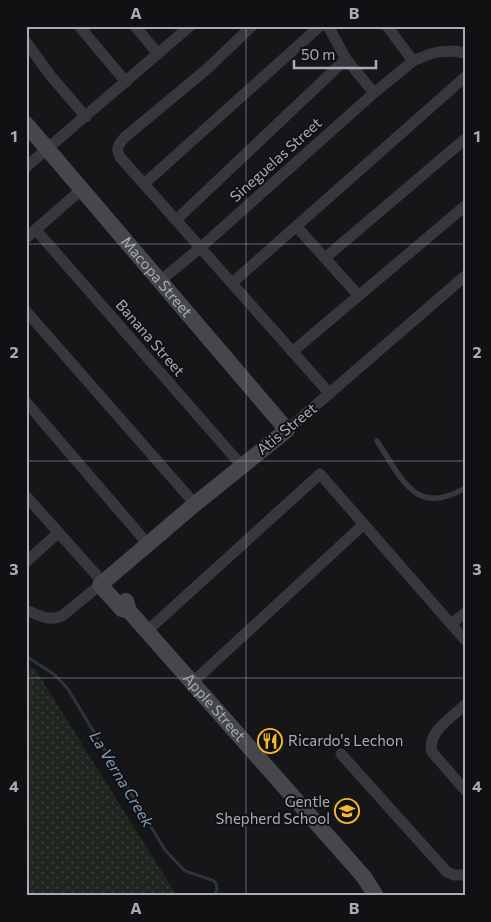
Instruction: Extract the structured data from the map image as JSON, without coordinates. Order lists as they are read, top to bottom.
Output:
{
  "streets": {
    "street": [
      "Sineguelas Street",
      "Macopa Street",
      "Banana Street",
      "Atis Street",
      "Apple Street"
    ]
  },
  "crossings": [
    ["Sineguelas Street", "Macopa Street"],
    ["Macopa Street", "Atis Street"],
    ["Banana Street", "Atis Street"],
    ["Atis Street", "Apple Street"]
  ],
  "water": ["La Verna Creek"],
  "places": {
    "restaurant": ["Ricardo's Lechon"],
    "school or university": ["Gentle Shepherd School"]
  },
  "scale_bar": "50 m",
  "grid": {
    "columns": ["A", "B"],
    "rows": [
      "1",
      "2",
      "3",
      "4"
    ]
  }
}
